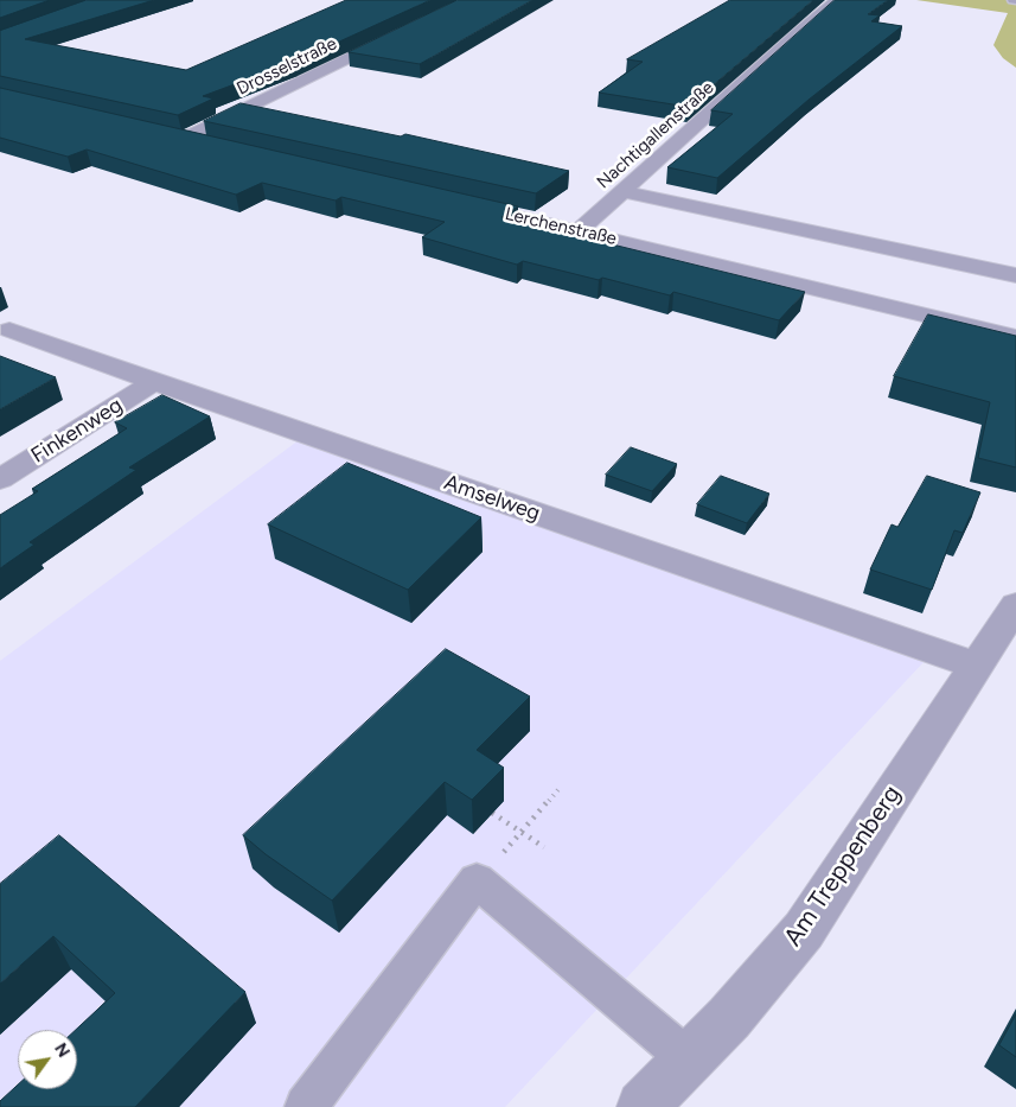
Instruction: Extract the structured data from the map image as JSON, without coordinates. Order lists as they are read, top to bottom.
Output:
{
  "streets": {
    "street": [
      "Drosselstraße",
      "Nachtigallenstraße",
      "Lerchenstraße",
      "Finkenweg",
      "Amselweg",
      "Am Treppenberg"
    ]
  },
  "crossings": [
    ["Nachtigallenstraße", "Lerchenstraße"],
    ["Finkenweg", "Amselweg"],
    ["Amselweg", "Am Treppenberg"]
  ],
  "north": "top right"
}
